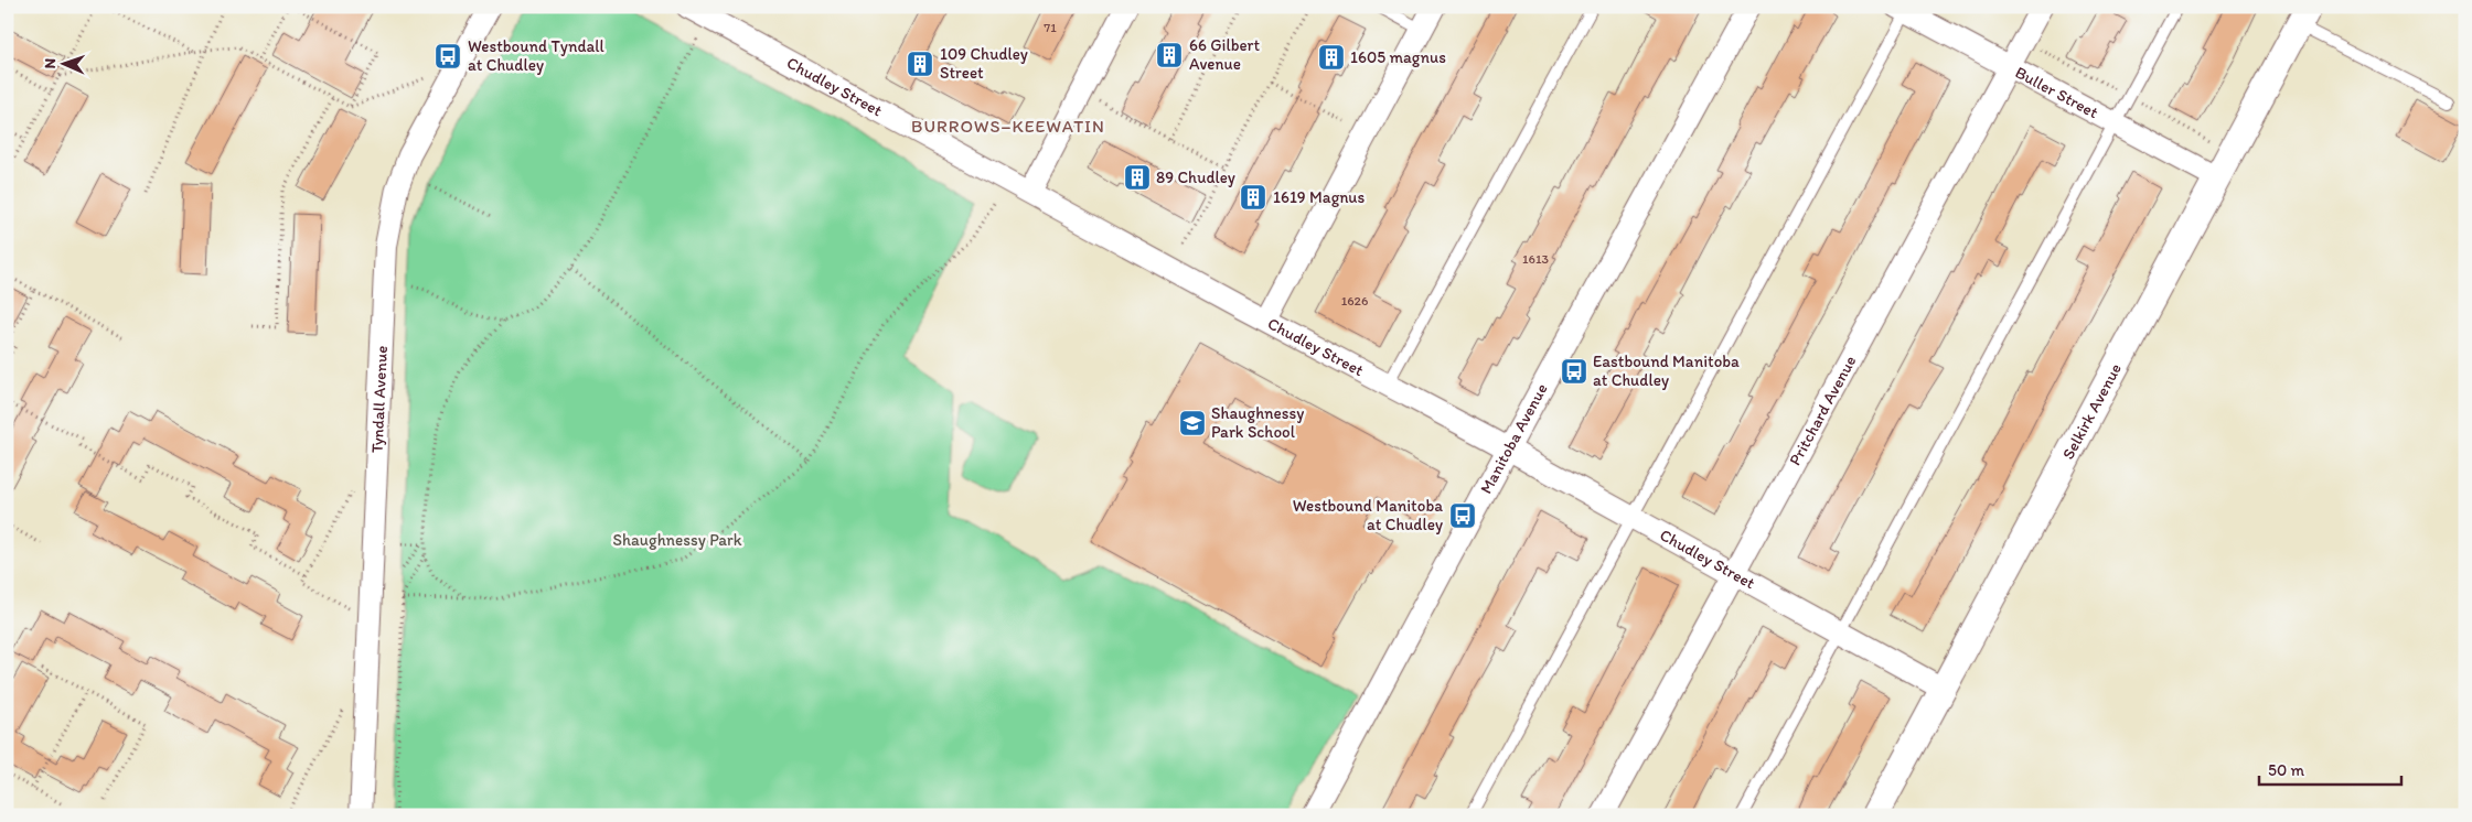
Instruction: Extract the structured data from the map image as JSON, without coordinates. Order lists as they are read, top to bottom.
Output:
{
  "streets": {
    "street": [
      "Chudley Street",
      "Buller Street",
      "Tyndall Avenue",
      "Pritchard Avenue",
      "Selkirk Avenue",
      "Manitoba Avenue"
    ]
  },
  "crossings": [
    ["Chudley Street", "Pritchard Avenue"],
    ["Chudley Street", "Selkirk Avenue"],
    ["Chudley Street", "Manitoba Avenue"],
    ["Buller Street", "Pritchard Avenue"],
    ["Buller Street", "Selkirk Avenue"]
  ],
  "districts": ["BURROWS–KEEWATIN"],
  "parks": ["Shaughnessy Park"],
  "places": {
    "building": [
      "66 Gilbert Avenue",
      "1605 magnus",
      "109 Chudley Street",
      "89 Chudley",
      "1619 Magnus"
    ],
    "bus stop": ["Westbound Tyndall at Chudley", "Eastbound Manitoba at Chudley", "Westbound Manitoba at Chudley"],
    "school or university": ["Shaughnessy Park School"]
  },
  "house_numbers": ["71", "1613", "1626"],
  "scale_bar": "50 m",
  "north": "left"
}
